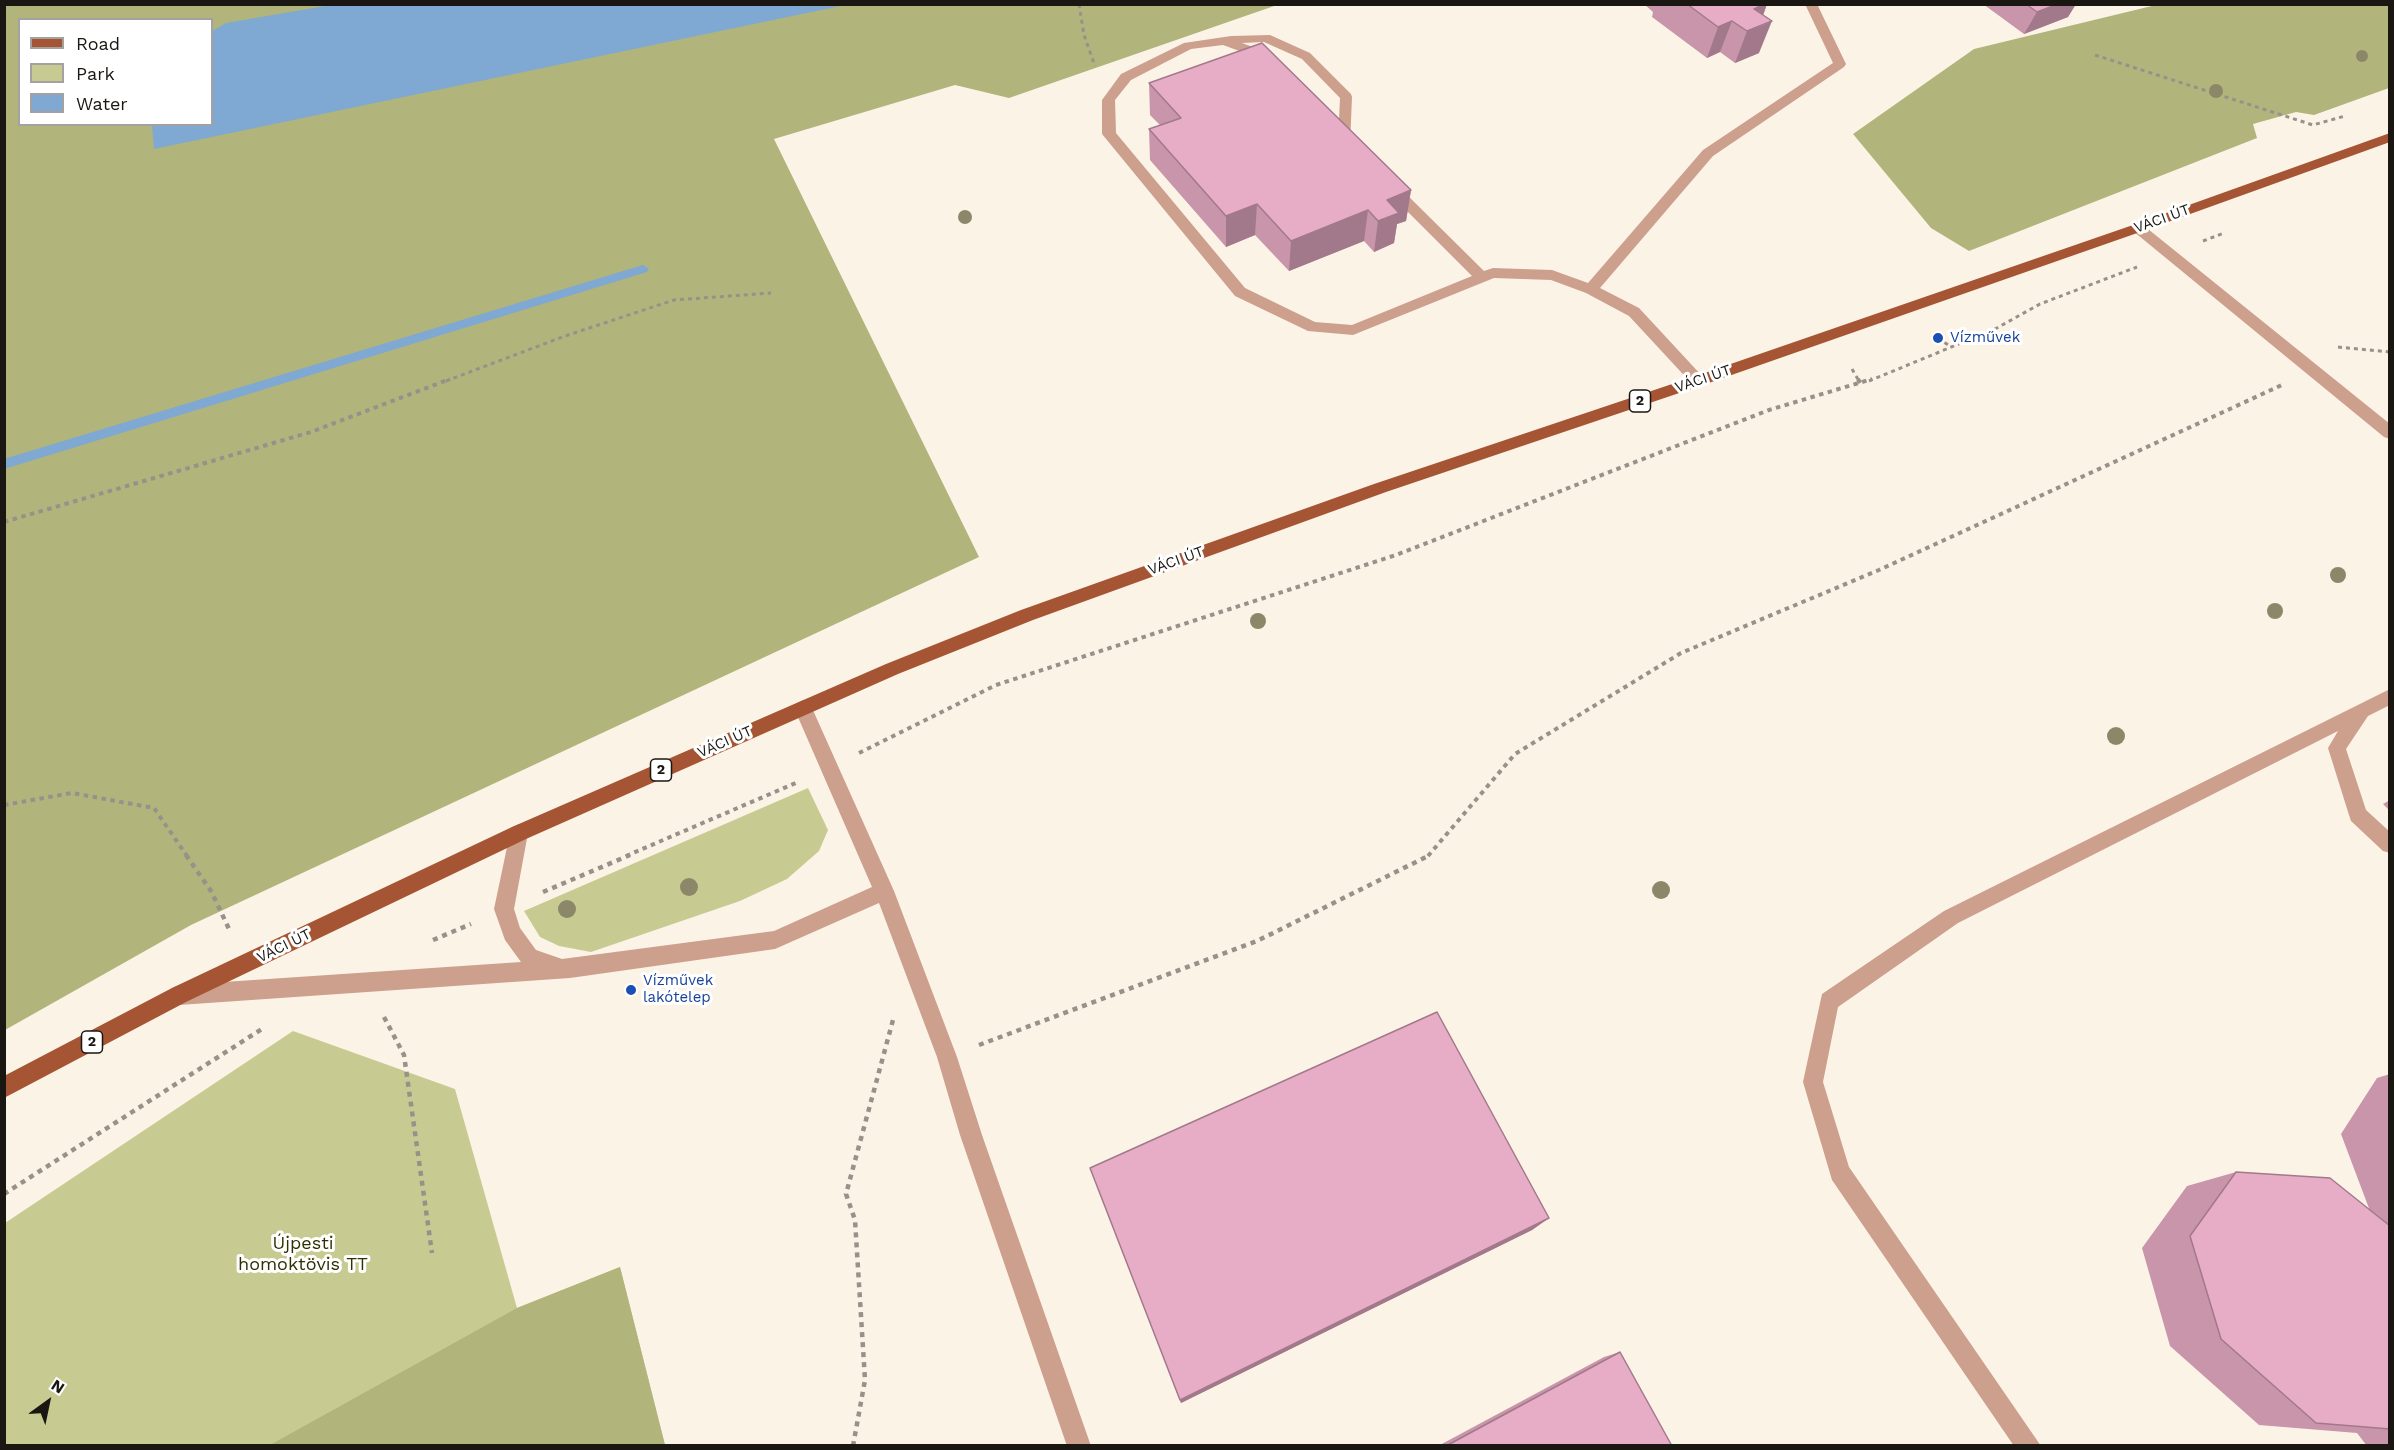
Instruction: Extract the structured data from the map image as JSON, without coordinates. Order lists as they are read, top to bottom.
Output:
{
  "streets": {
    "main road": ["VÁCI ÚT", "2"]
  },
  "parks": ["Újpesti homoktövis TT"],
  "places": ["Vízművek", "Vízművek lakótelep"],
  "legend": ["Road", "Park", "Water"],
  "north": "top right"
}
